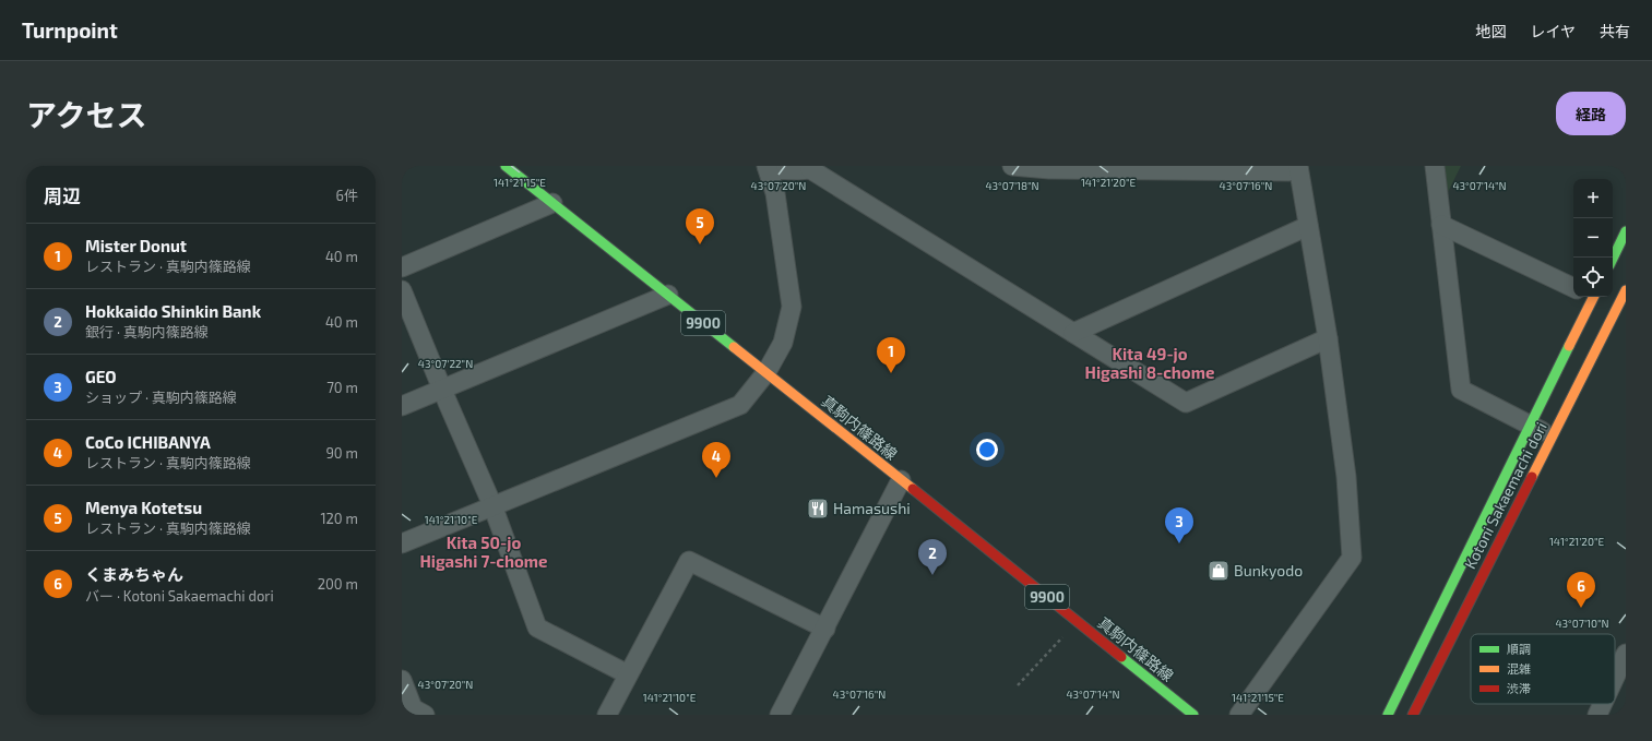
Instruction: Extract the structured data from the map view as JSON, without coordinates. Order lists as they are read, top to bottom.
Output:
{
  "streets": {
    "street": ["9900", "真駒内篠路線", "Kotoni Sakaemachi dori"]
  },
  "districts": ["Kita 49-jo Higashi 8-chome", "Kita 50-jo Higashi 7-chome"],
  "places": {
    "restaurant": ["Hamasushi"],
    "shop": ["Bunkyodo"]
  },
  "legend": ["順調", "混雑", "渋滞"],
  "page": {
    "header": "Turnpoint",
    "nav": ["地図", "レイヤ", "共有"],
    "title": "アクセス",
    "buttons": "経路",
    "heading": ["周辺", "6件"],
    "map_buttons": ["+", "−"],
    "pins": [
      "5",
      "1",
      "4",
      "3",
      "2",
      "6"
    ],
    "list": [
      {
        "mark": "1",
        "name": "Mister Donut",
        "note": "レストラン · 真駒内篠路線",
        "value": "40 m"
      },
      {
        "mark": "2",
        "name": "Hokkaido Shinkin Bank",
        "note": "銀行 · 真駒内篠路線",
        "value": "40 m"
      },
      {
        "mark": "3",
        "name": "GEO",
        "note": "ショップ · 真駒内篠路線",
        "value": "70 m"
      },
      {
        "mark": "4",
        "name": "CoCo ICHIBANYA",
        "note": "レストラン · 真駒内篠路線",
        "value": "90 m"
      },
      {
        "mark": "5",
        "name": "Menya Kotetsu",
        "note": "レストラン · 真駒内篠路線",
        "value": "120 m"
      },
      {
        "mark": "6",
        "name": "くまみちゃん",
        "note": "バー · Kotoni Sakaemachi dori",
        "value": "200 m"
      }
    ]
  },
  "coordinates": [
    "141°21'15\"E",
    "141°21'20\"E",
    "43°07'20\"N",
    "43°07'18\"N",
    "43°07'16\"N",
    "43°07'14\"N",
    "43°07'22\"N",
    "141°21'10\"E",
    "43°07'10\"N"
  ]
}
